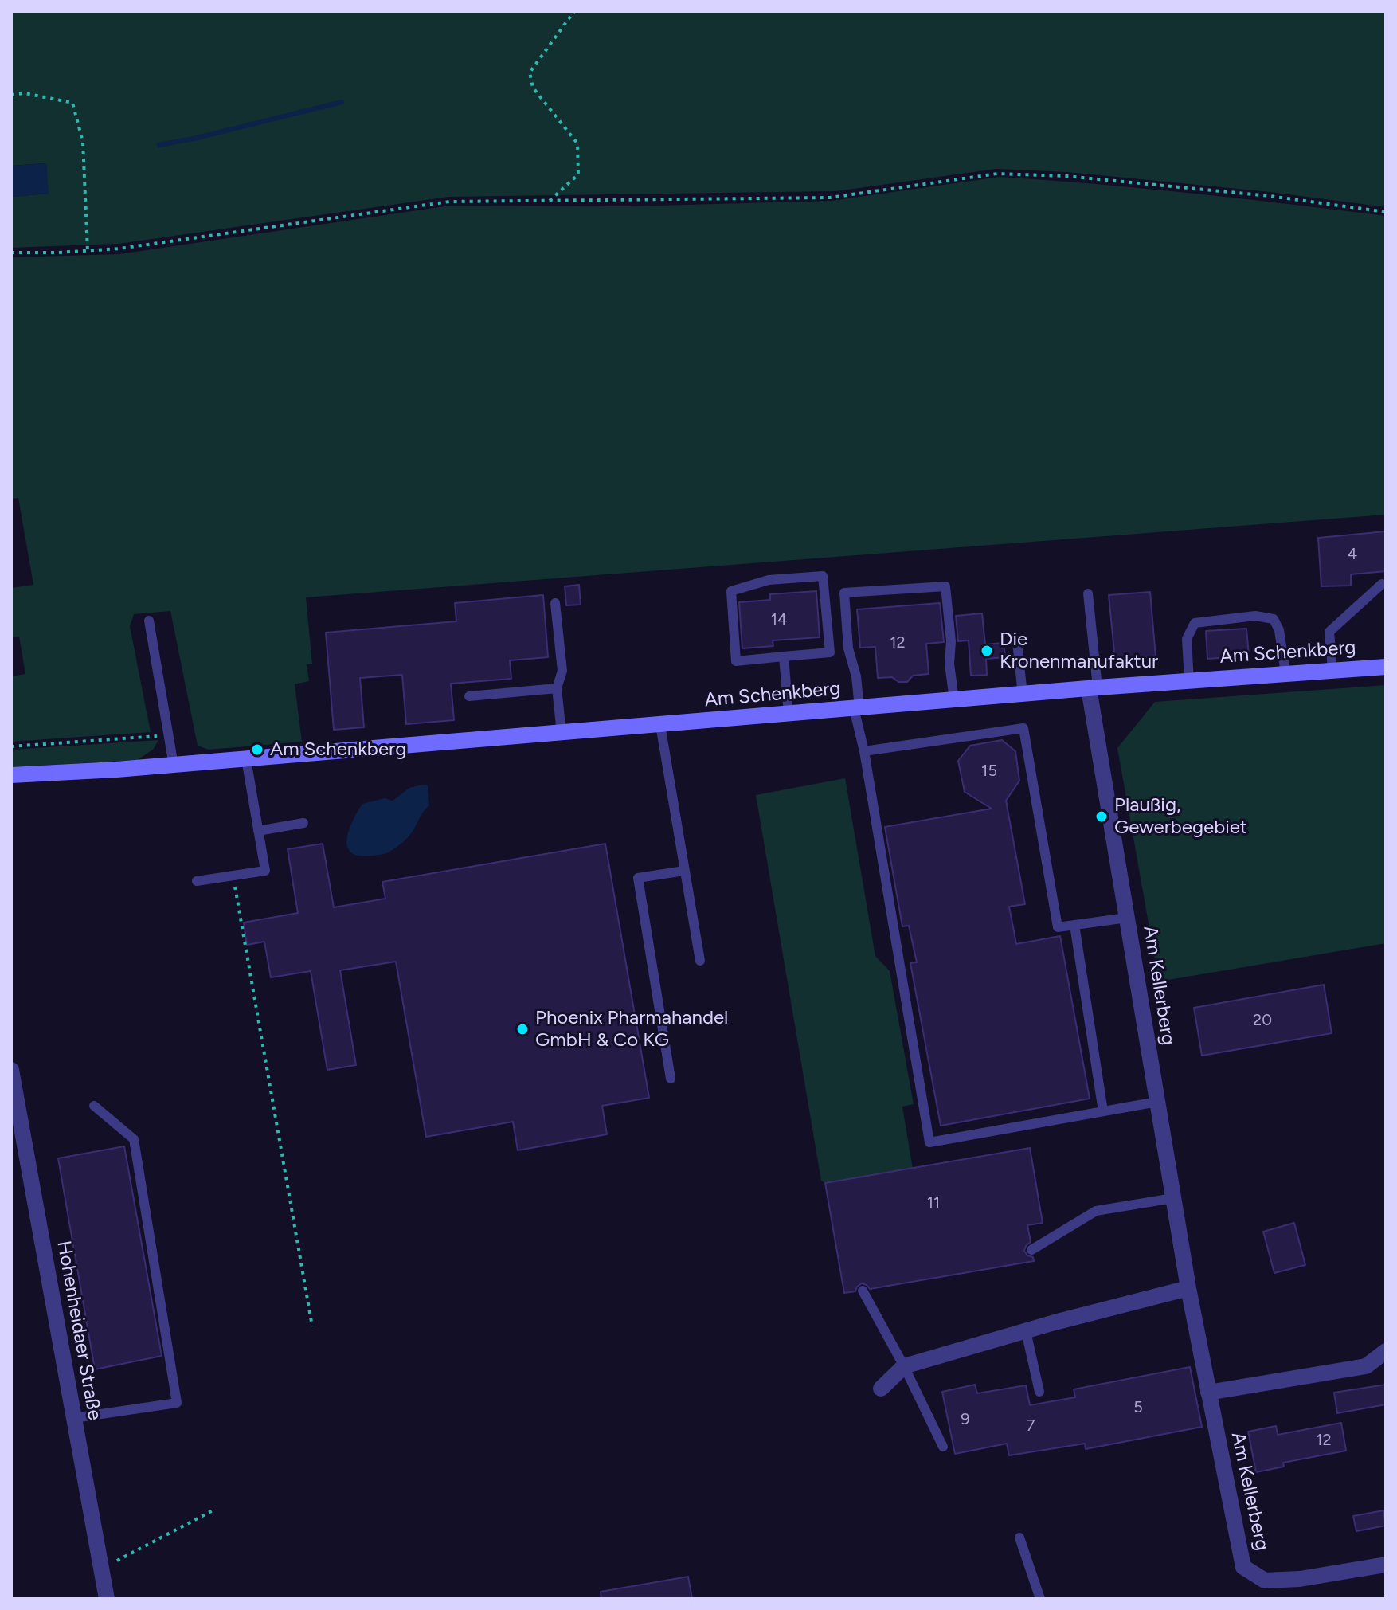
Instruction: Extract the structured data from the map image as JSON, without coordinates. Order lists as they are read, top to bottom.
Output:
{
  "streets": {
    "main road": ["Am Schenkberg"],
    "street": ["Am Kellerberg", "Hohenheidaer Straße"]
  },
  "crossings": [
    ["Am Schenkberg", "Am Kellerberg"]
  ],
  "places": [
    "Die Kronenmanufaktur",
    "Am Schenkberg",
    "Plaußig, Gewerbegebiet",
    "Phoenix Pharmahandel GmbH & Co KG"
  ],
  "house_numbers": [
    "4",
    "14",
    "12",
    "15",
    "20",
    "11",
    "5",
    "9",
    "7",
    "12"
  ]
}
